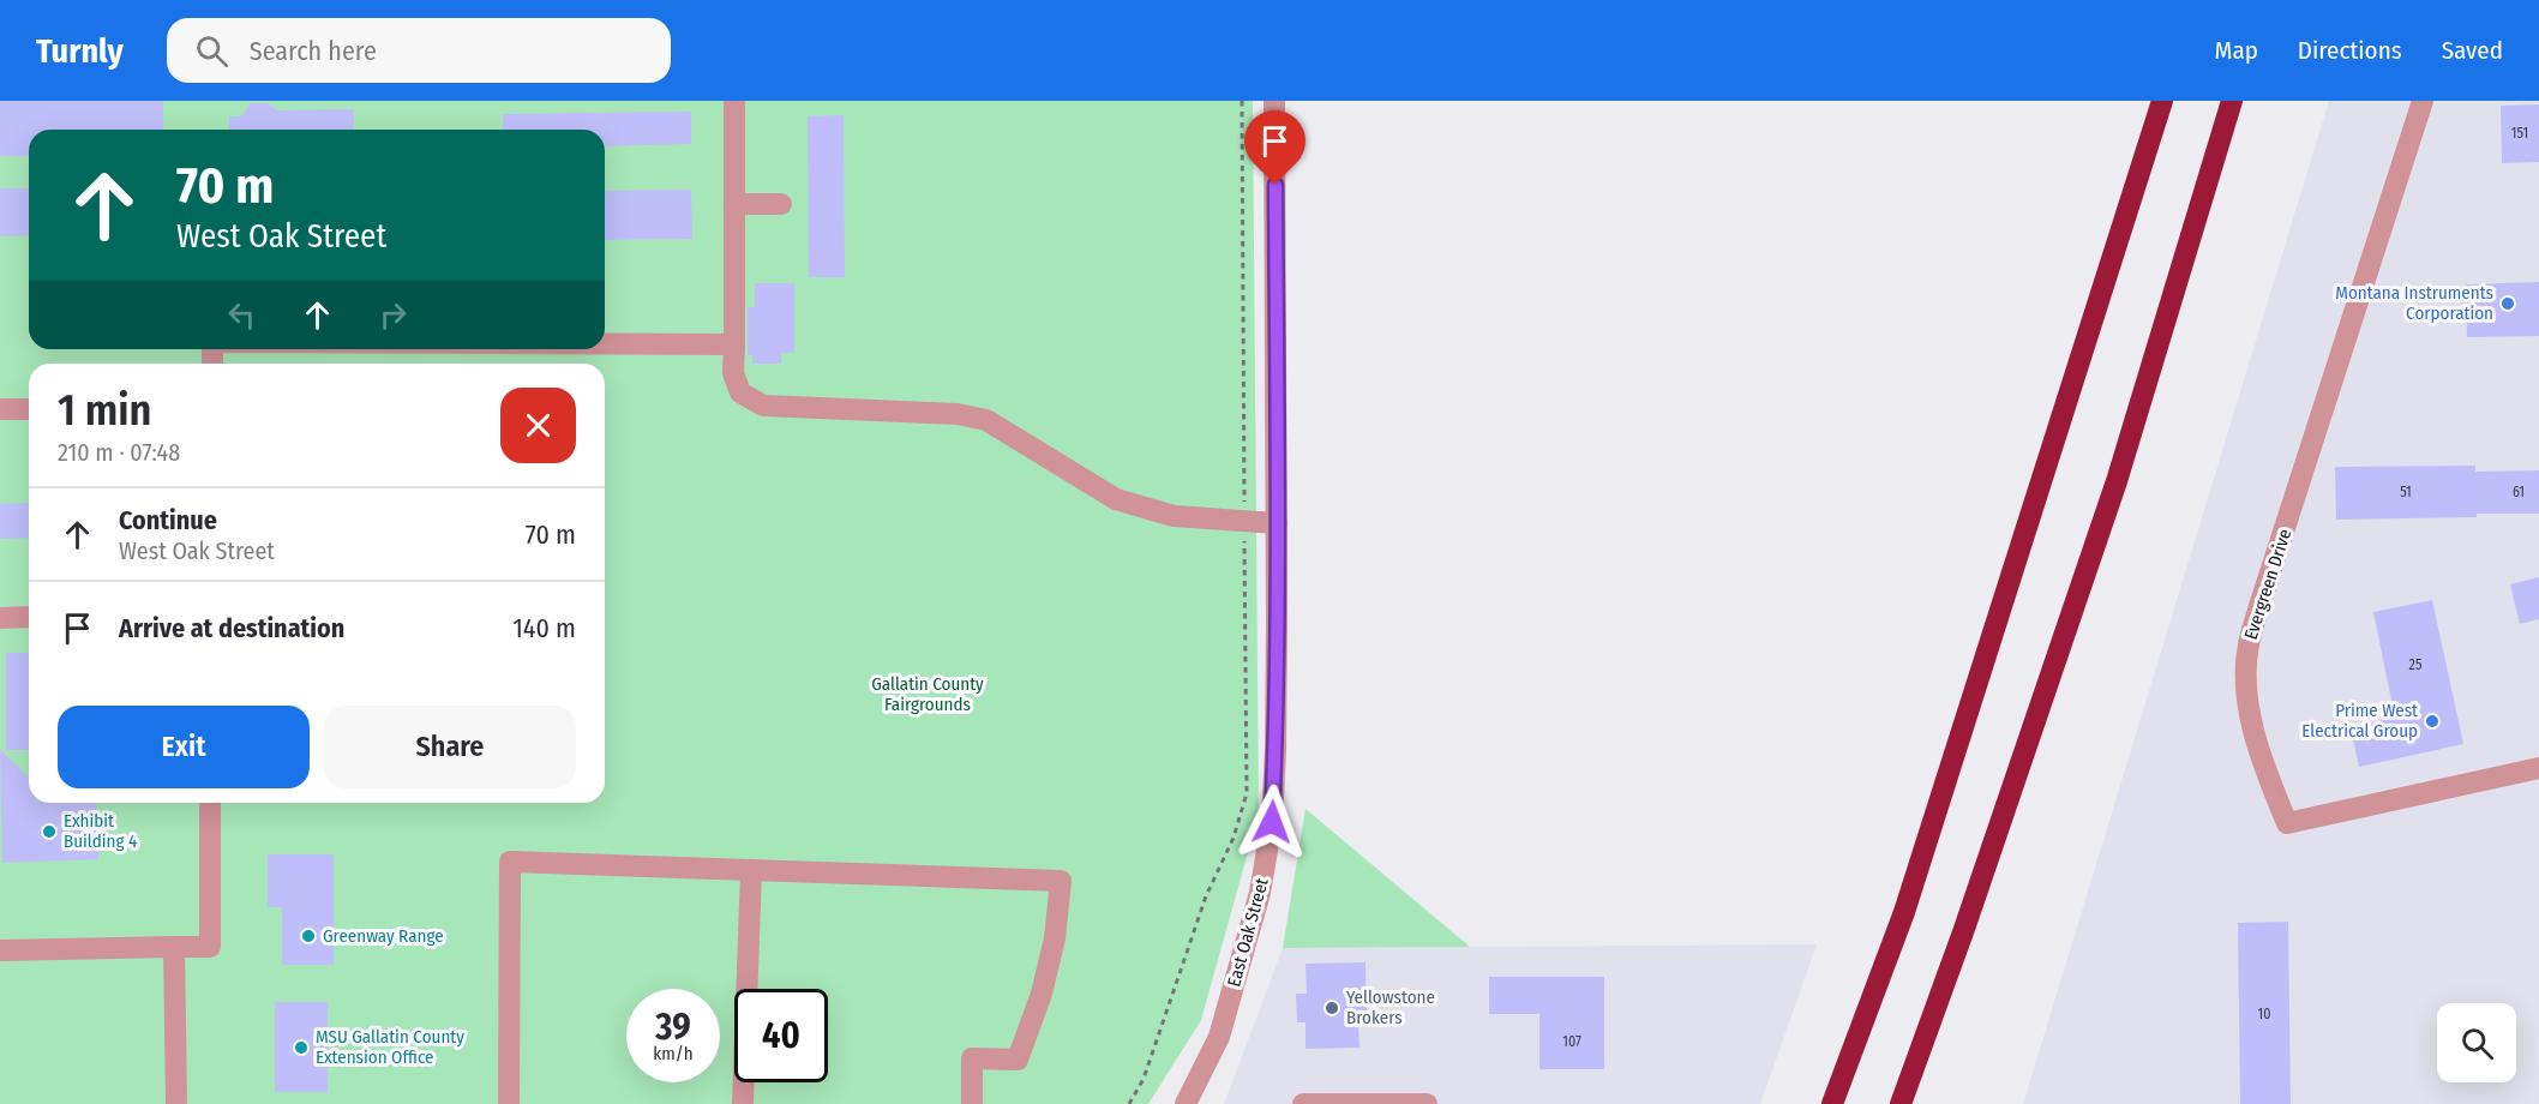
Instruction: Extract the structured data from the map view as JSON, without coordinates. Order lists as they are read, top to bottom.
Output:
{
  "streets": {
    "street": ["Evergreen Drive", "East Oak Street"]
  },
  "parks": ["Gallatin County Fairgrounds"],
  "places": [
    "Montana Instruments Corporation",
    "Prime West Electrical Group",
    "Exhibit Building 4",
    "Greenway Range",
    "Yellowstone Brokers",
    "MSU Gallatin County Extension Office"
  ],
  "house_numbers": [
    "151",
    "51",
    "61",
    "25",
    "10",
    "107"
  ],
  "page": {
    "header": "Turnly",
    "search": "Search here",
    "nav": ["Map", "Directions", "Saved"],
    "turn": ["70 m", "West Oak Street"],
    "heading": ["1 min", "210 m · 07:48"],
    "list": [
      {
        "name": "Continue",
        "note": "West Oak Street",
        "value": "70 m"
      },
      {
        "name": "Arrive at destination",
        "value": "140 m"
      }
    ],
    "buttons": ["Exit", "Share"],
    "speed": "39 km/h",
    "limit": "40"
  }
}
